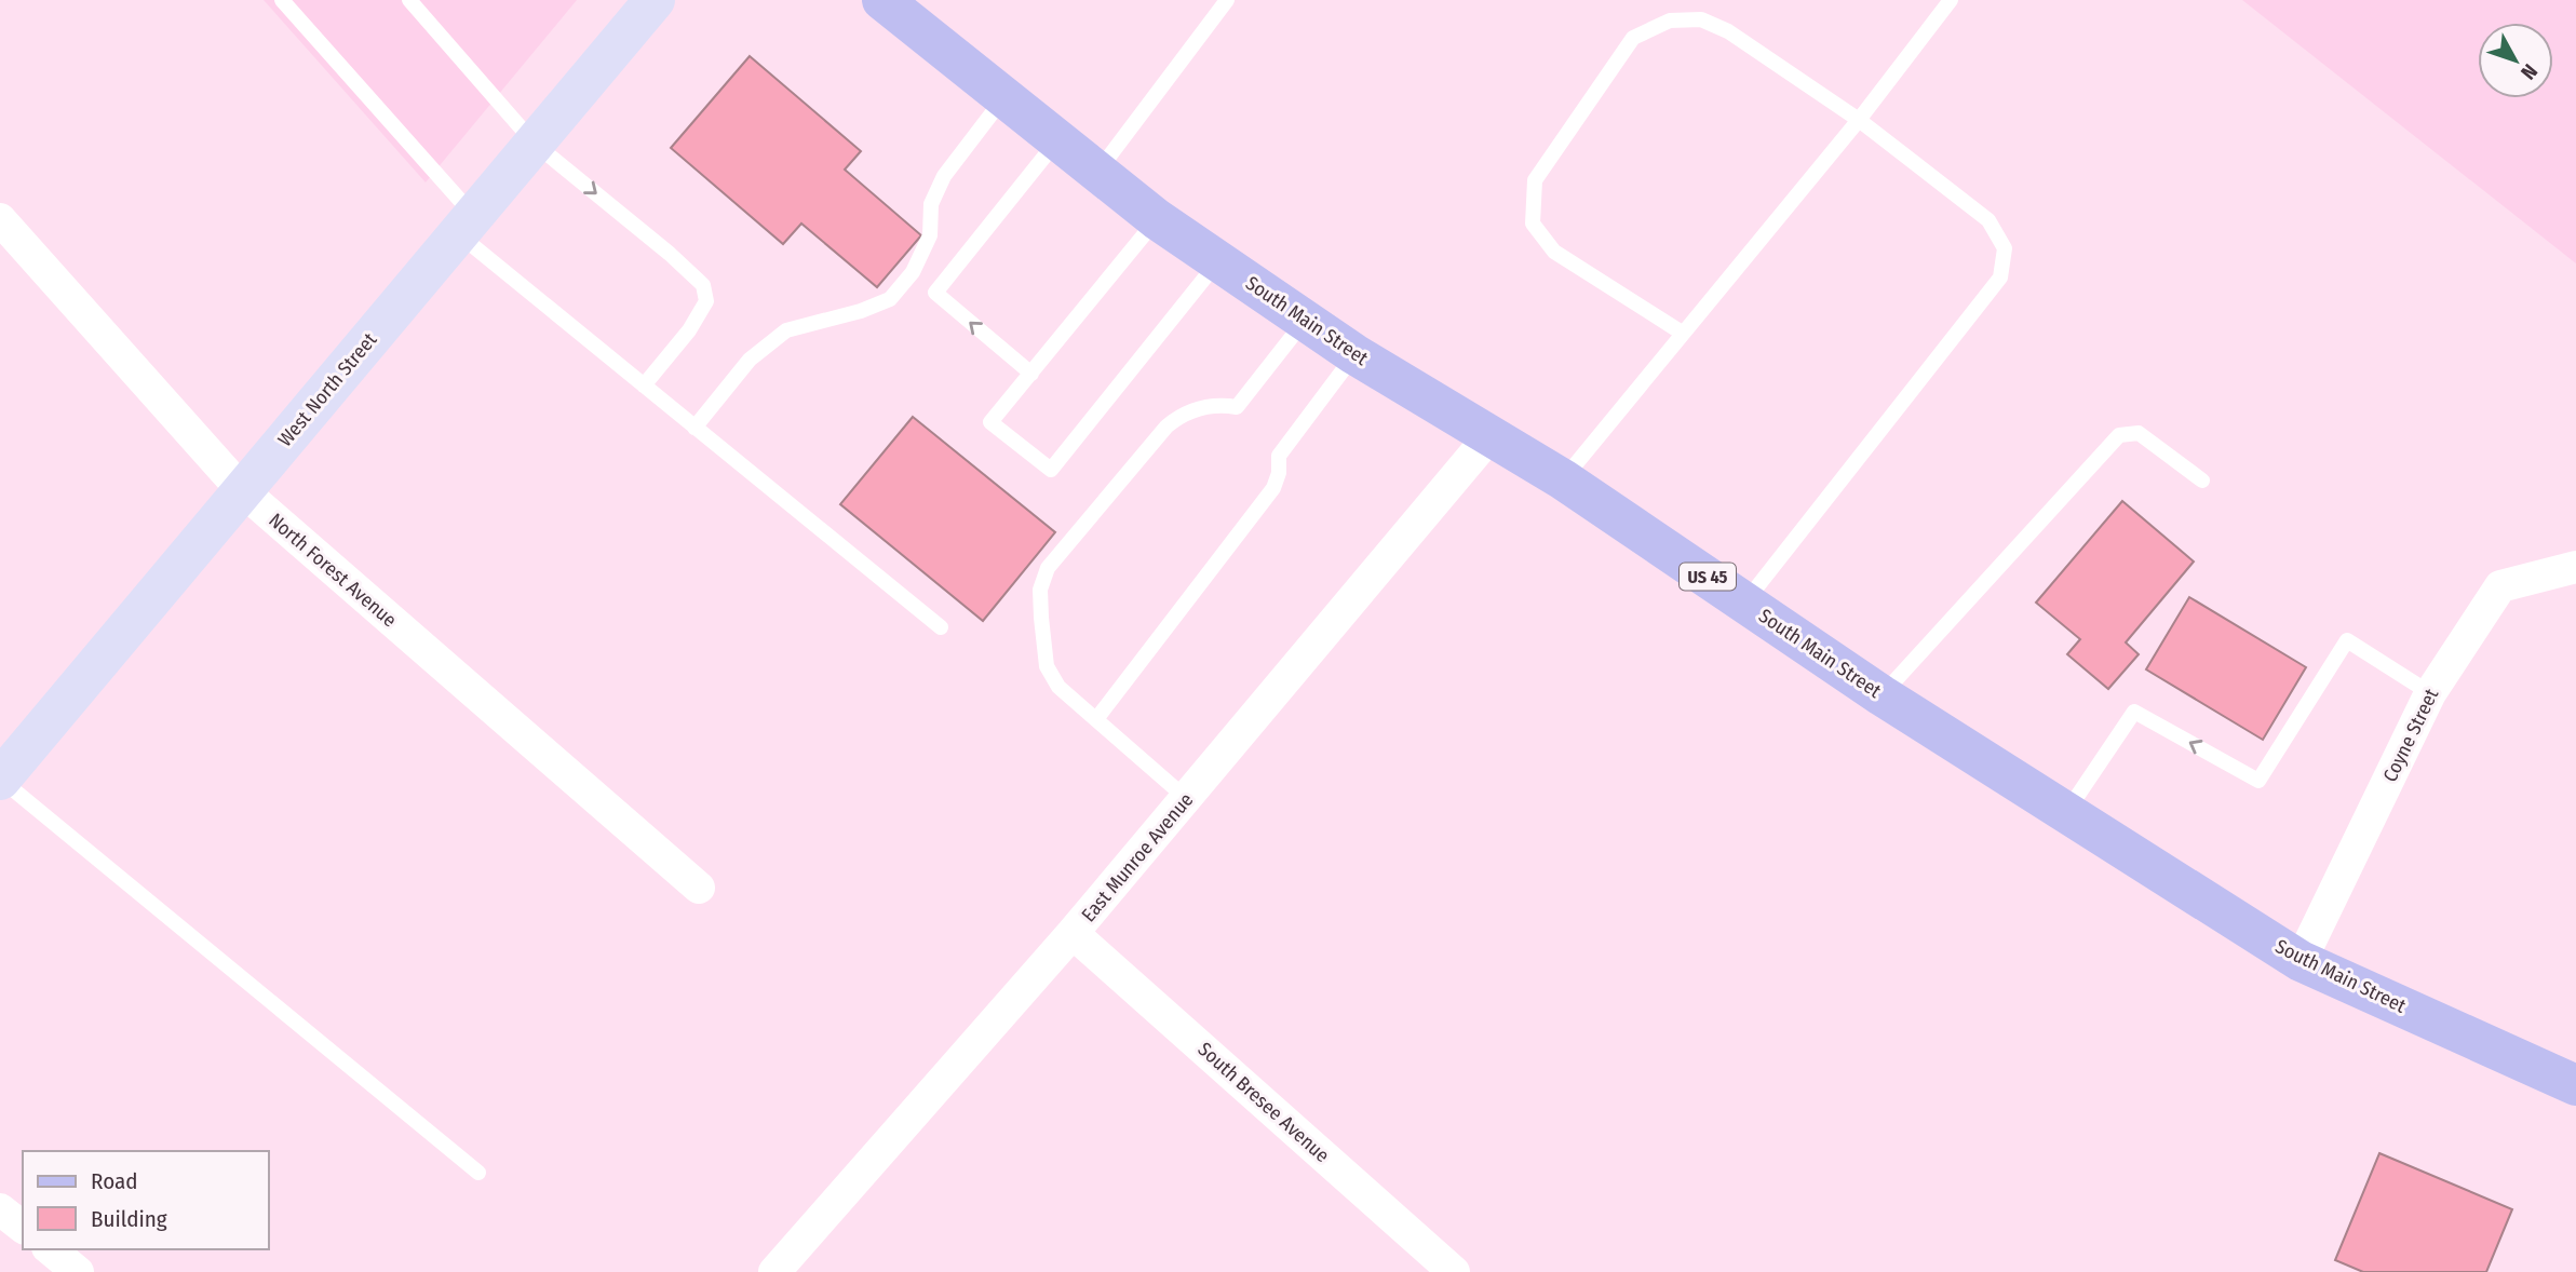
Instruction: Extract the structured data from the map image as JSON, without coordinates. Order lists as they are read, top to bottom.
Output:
{
  "streets": {
    "main road": ["South Main Street", "West North Street", "US 45"],
    "street": [
      "North Forest Avenue",
      "Coyne Street",
      "East Munroe Avenue",
      "South Bresee Avenue"
    ]
  },
  "crossings": [
    ["South Main Street", "Coyne Street"],
    ["South Main Street", "East Munroe Avenue"],
    ["West North Street", "North Forest Avenue"],
    ["East Munroe Avenue", "South Bresee Avenue"]
  ],
  "legend": ["Road", "Building"],
  "north": "bottom right"
}
